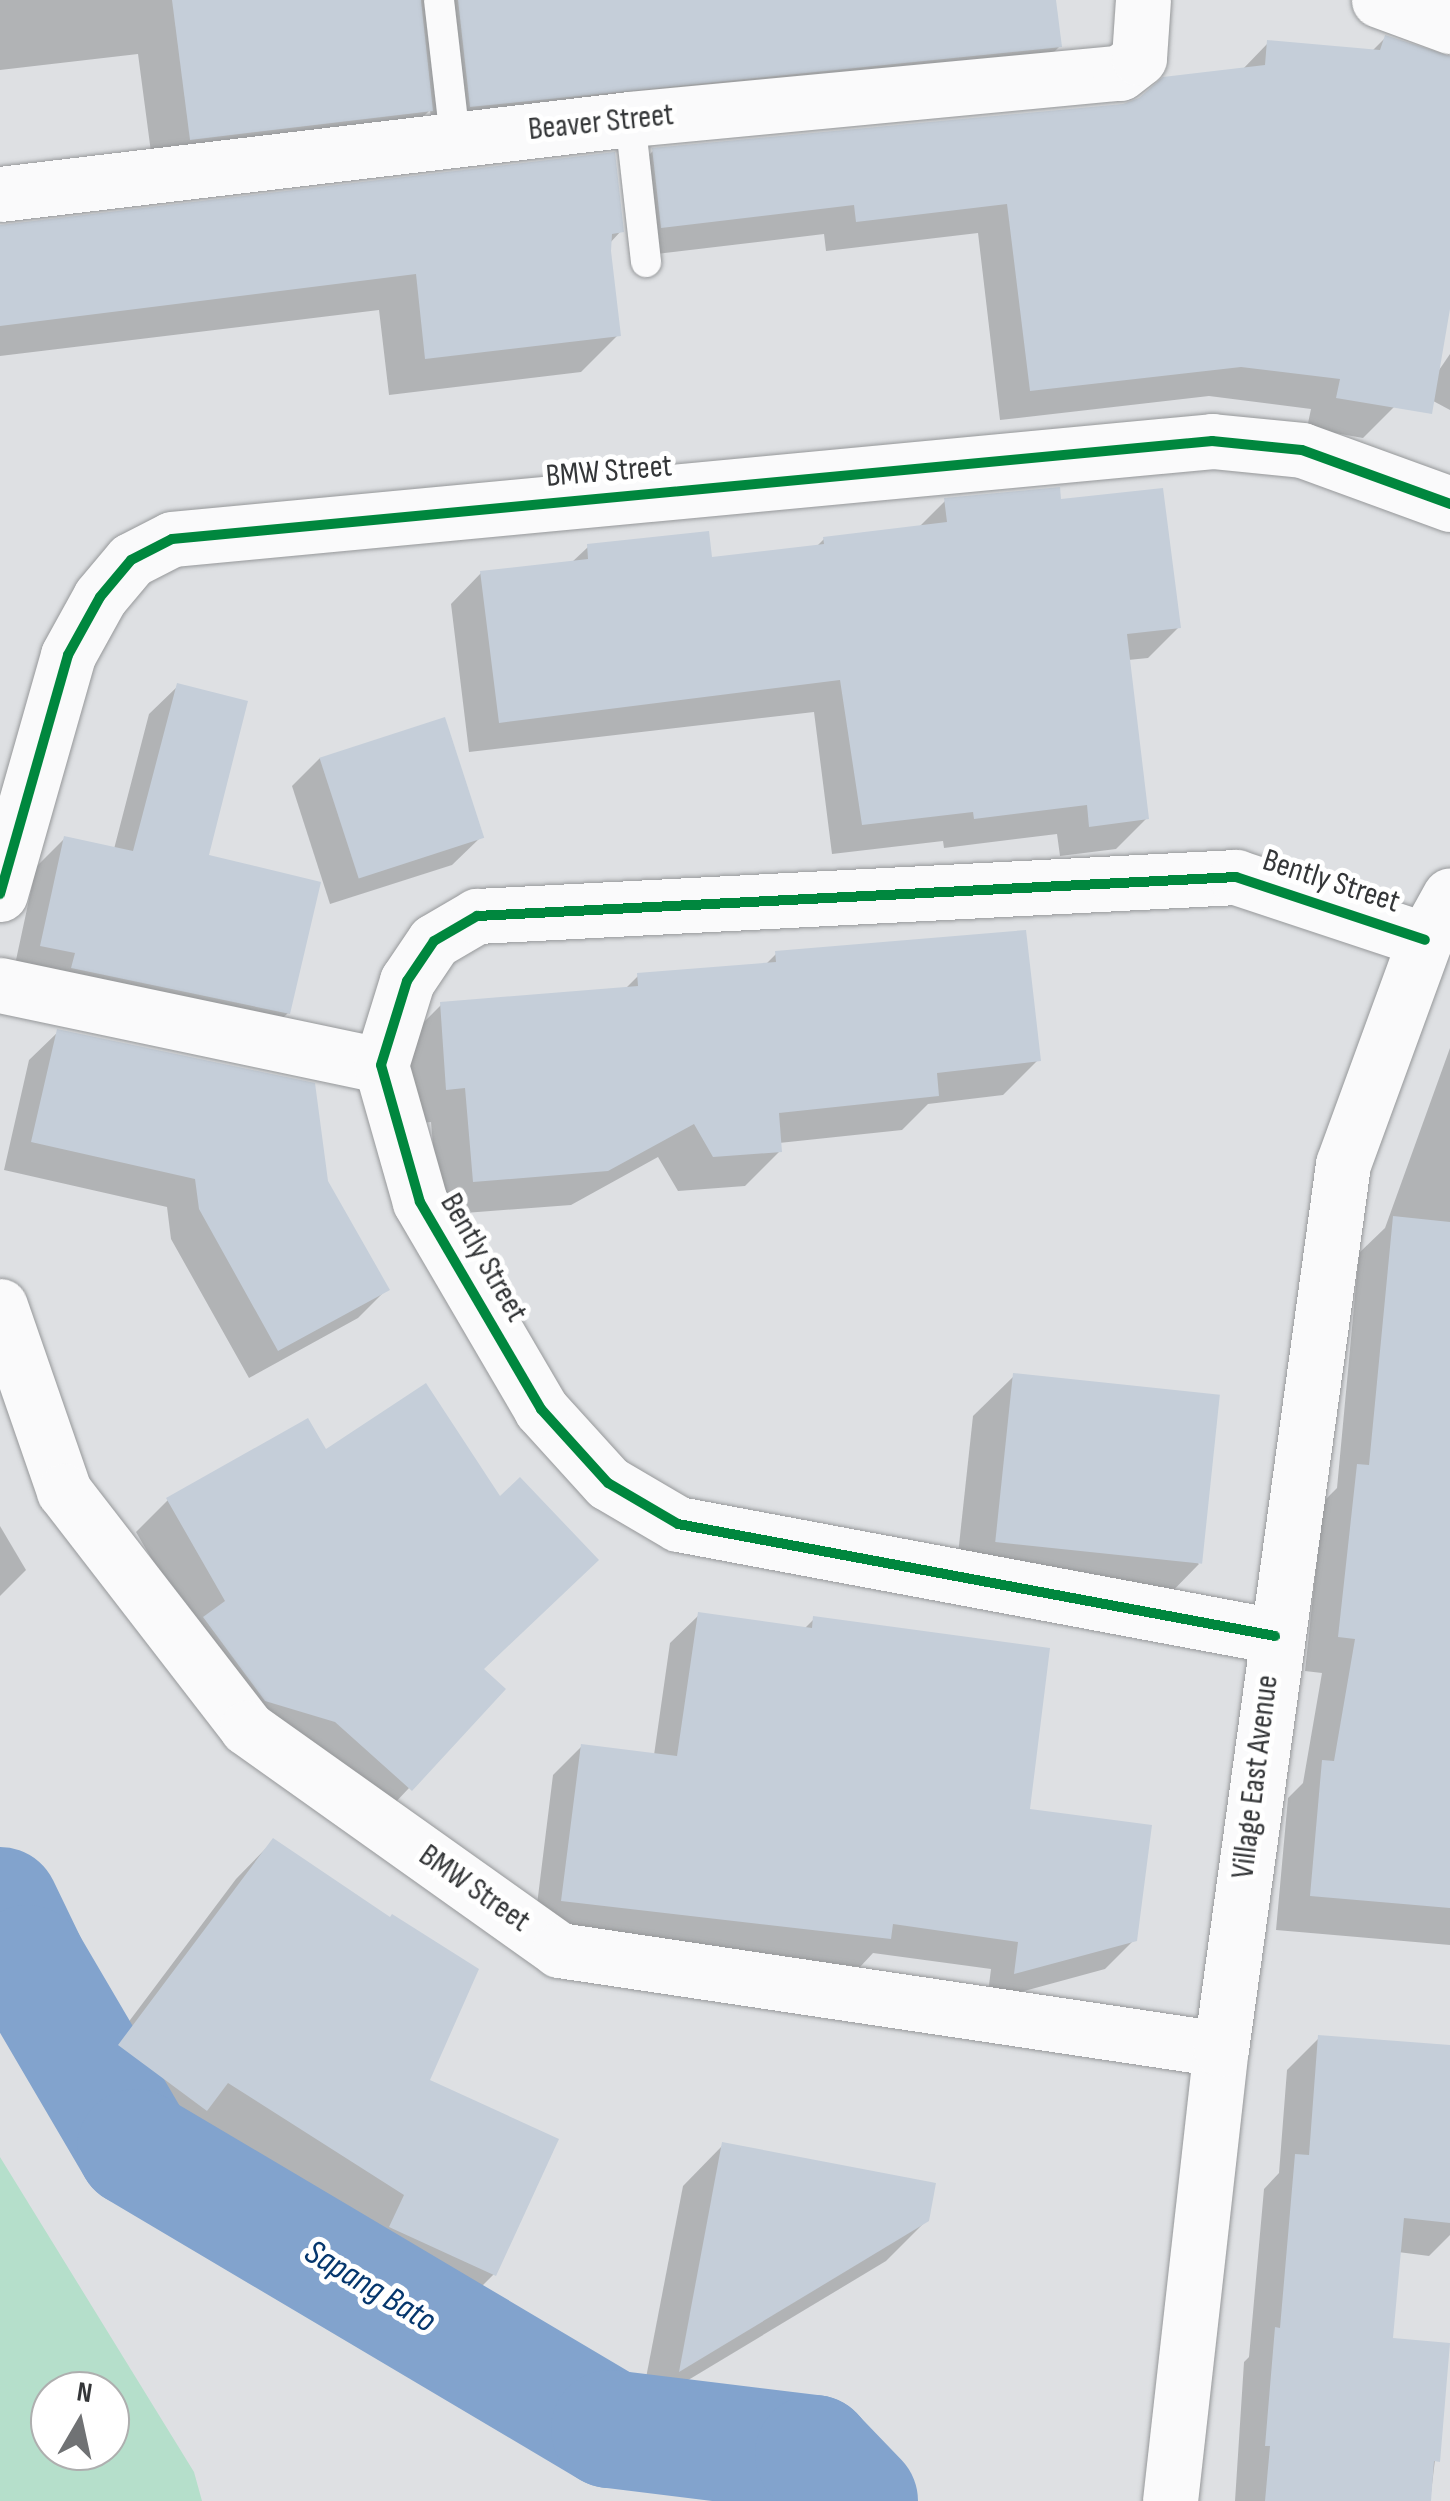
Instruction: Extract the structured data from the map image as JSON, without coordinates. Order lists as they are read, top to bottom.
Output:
{
  "streets": {
    "street": [
      "Beaver Street",
      "BMW Street",
      "Bently Street",
      "Village East Avenue"
    ]
  },
  "crossings": [
    ["BMW Street", "Village East Avenue"],
    ["Bently Street", "Village East Avenue"]
  ],
  "water": ["Sapang Bato"],
  "north": "top"
}
